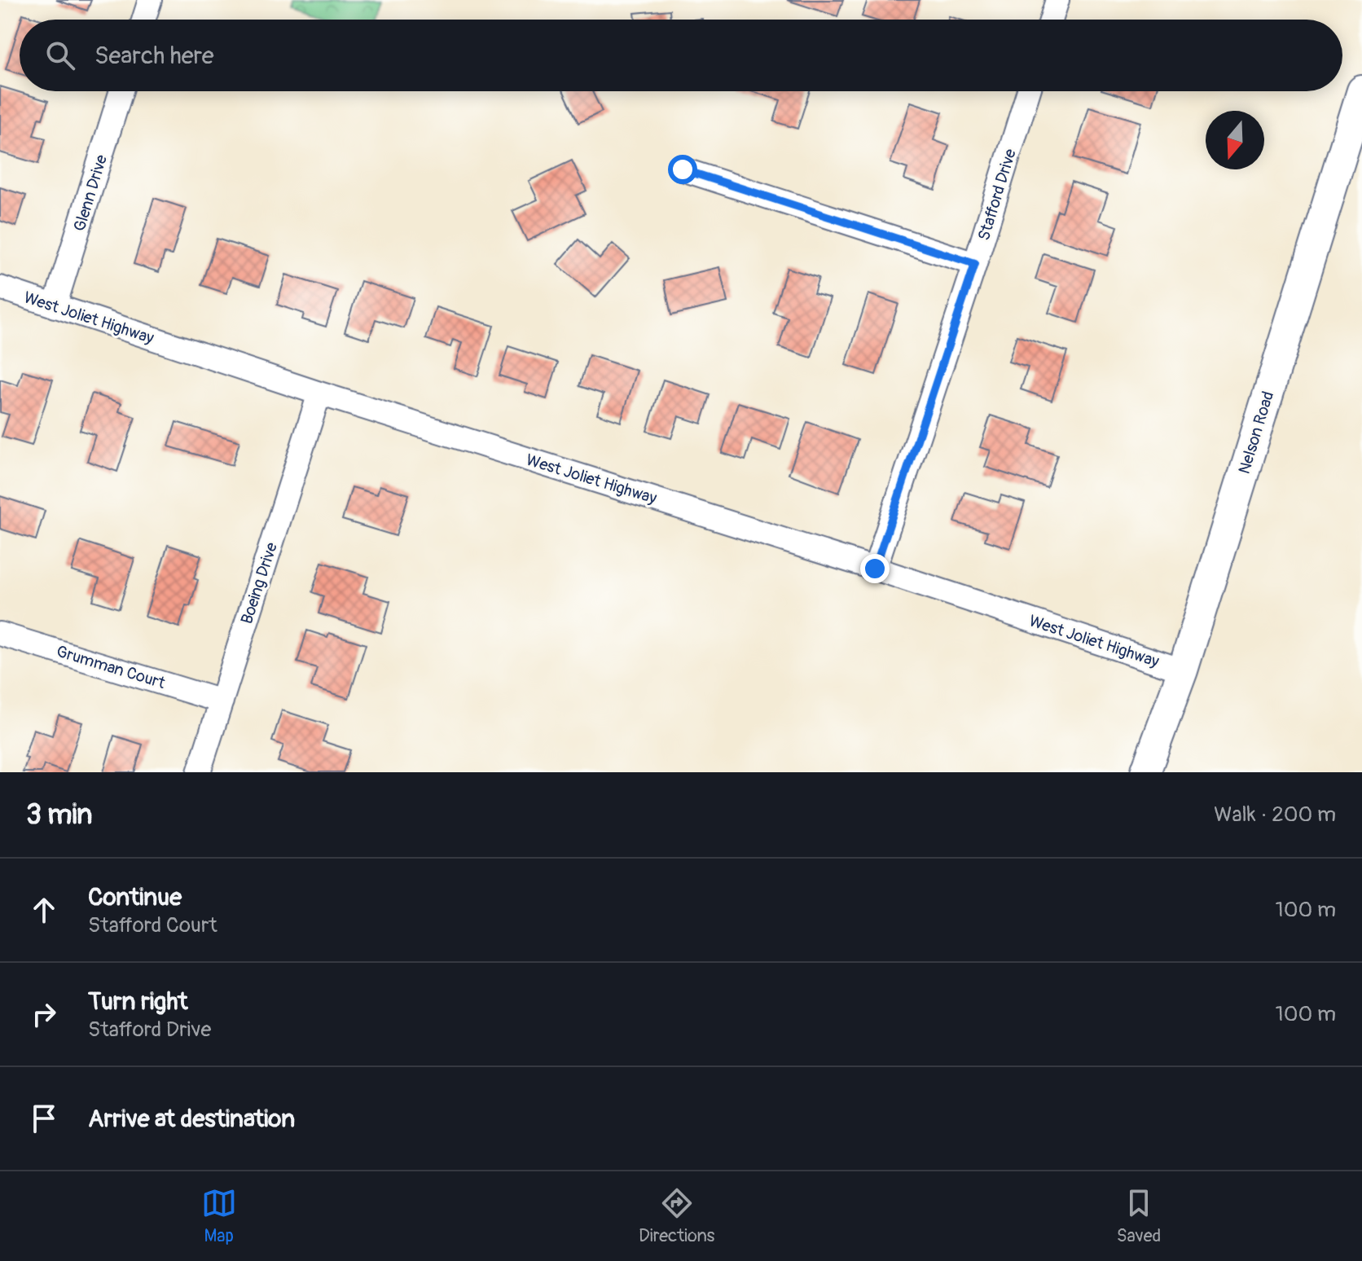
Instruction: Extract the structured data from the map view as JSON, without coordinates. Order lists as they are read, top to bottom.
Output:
{
  "streets": {
    "street": [
      "Glenn Drive",
      "Stafford Drive",
      "West Joliet Highway",
      "Nelson Road",
      "Boeing Drive",
      "Grumman Court"
    ]
  },
  "crossings": [
    ["Glenn Drive", "West Joliet Highway"],
    ["Stafford Drive", "West Joliet Highway"],
    ["West Joliet Highway", "Nelson Road"],
    ["West Joliet Highway", "Boeing Drive"],
    ["Boeing Drive", "Grumman Court"]
  ],
  "north": "bottom",
  "page": {
    "search": "Search here",
    "heading": ["3 min", "Walk · 200 m"],
    "list": [
      ["Continue", "Stafford Court", "100 m"],
      ["Turn right", "Stafford Drive", "100 m"],
      "Arrive at destination"
    ],
    "nav": ["Map", "Directions", "Saved"]
  }
}
